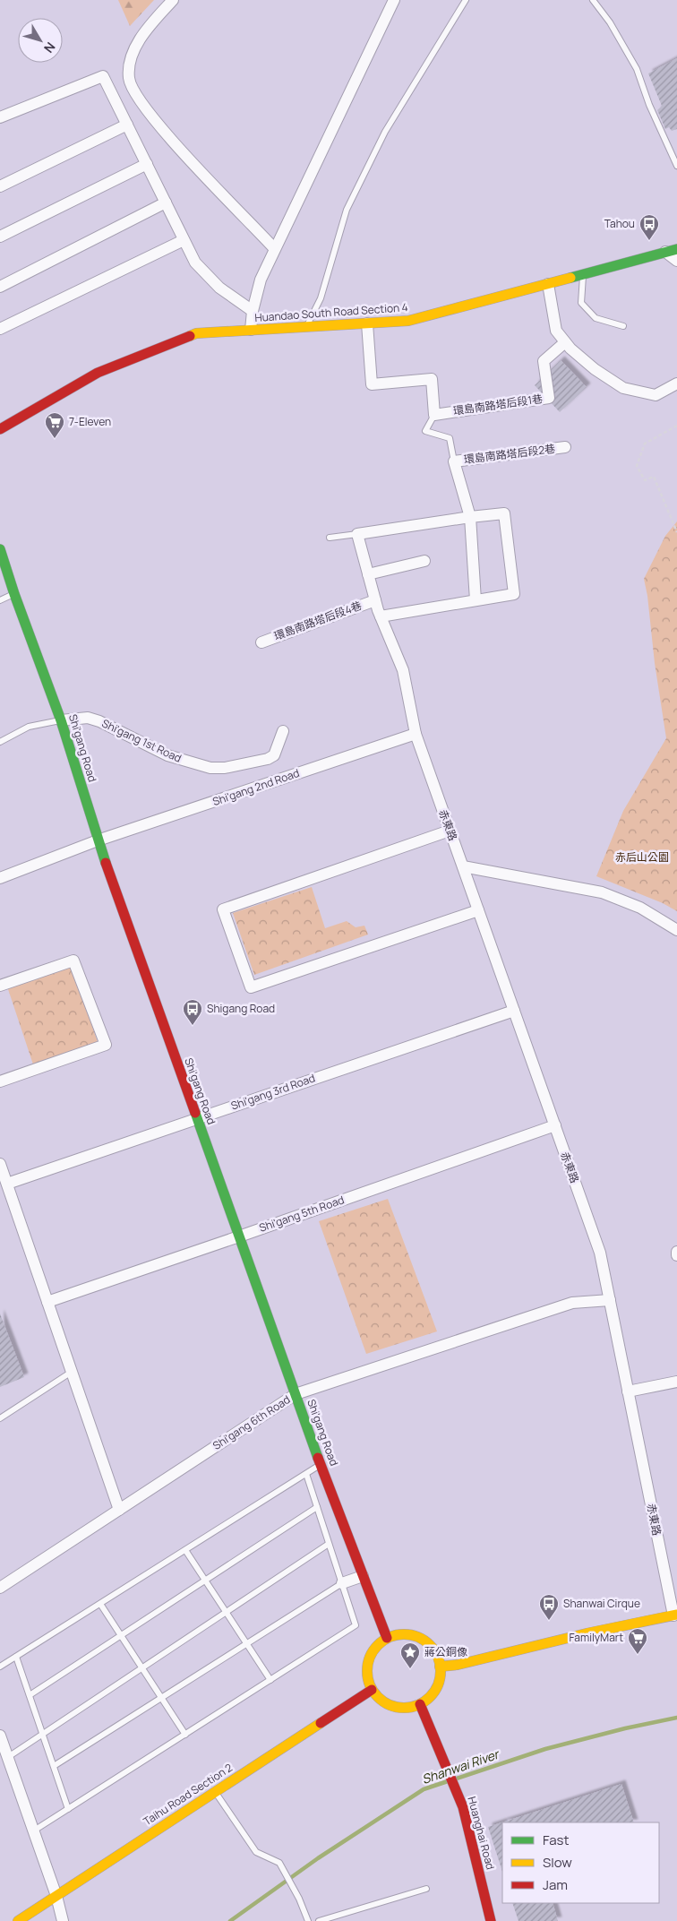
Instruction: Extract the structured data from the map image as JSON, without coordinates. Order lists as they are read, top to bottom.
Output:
{
  "streets": {
    "street": [
      "Huandao South Road Section 4",
      "環島南路塔后段1巷",
      "環島南路塔后段2巷",
      "環島南路塔后段4巷",
      "Shi'gang 1st Road",
      "Shi'gang Road",
      "Shi'gang 2nd Road",
      "赤東路",
      "Shi'gang 3rd Road",
      "Shi'gang 5th Road",
      "Shi'gang 6th Road",
      "Taihu Road Section 2",
      "Huanghai Road"
    ]
  },
  "crossings": [
    ["環島南路塔后段4巷", "赤東路"],
    ["Shi'gang 1st Road", "Shi'gang Road"],
    ["Shi'gang Road", "Shi'gang 2nd Road"],
    ["Shi'gang Road", "Shi'gang 3rd Road"],
    ["Shi'gang Road", "Shi'gang 5th Road"],
    ["Shi'gang Road", "Shi'gang 6th Road"],
    ["Shi'gang Road", "Taihu Road Section 2"],
    ["Shi'gang Road", "Huanghai Road"],
    ["Shi'gang 2nd Road", "赤東路"],
    ["赤東路", "Shi'gang 3rd Road"],
    ["赤東路", "Shi'gang 5th Road"],
    ["赤東路", "Shi'gang 6th Road"],
    ["Taihu Road Section 2", "Huanghai Road"]
  ],
  "water": ["Shanwai River"],
  "parks": ["赤后山公園"],
  "places": {
    "bus stop": ["Tahou", "Shigang Road", "Shanwai Cirque"],
    "supermarket": ["7-Eleven", "FamilyMart"],
    "place": ["蔣公銅像"]
  },
  "legend": ["Fast", "Slow", "Jam"],
  "north": "bottom right"
}
